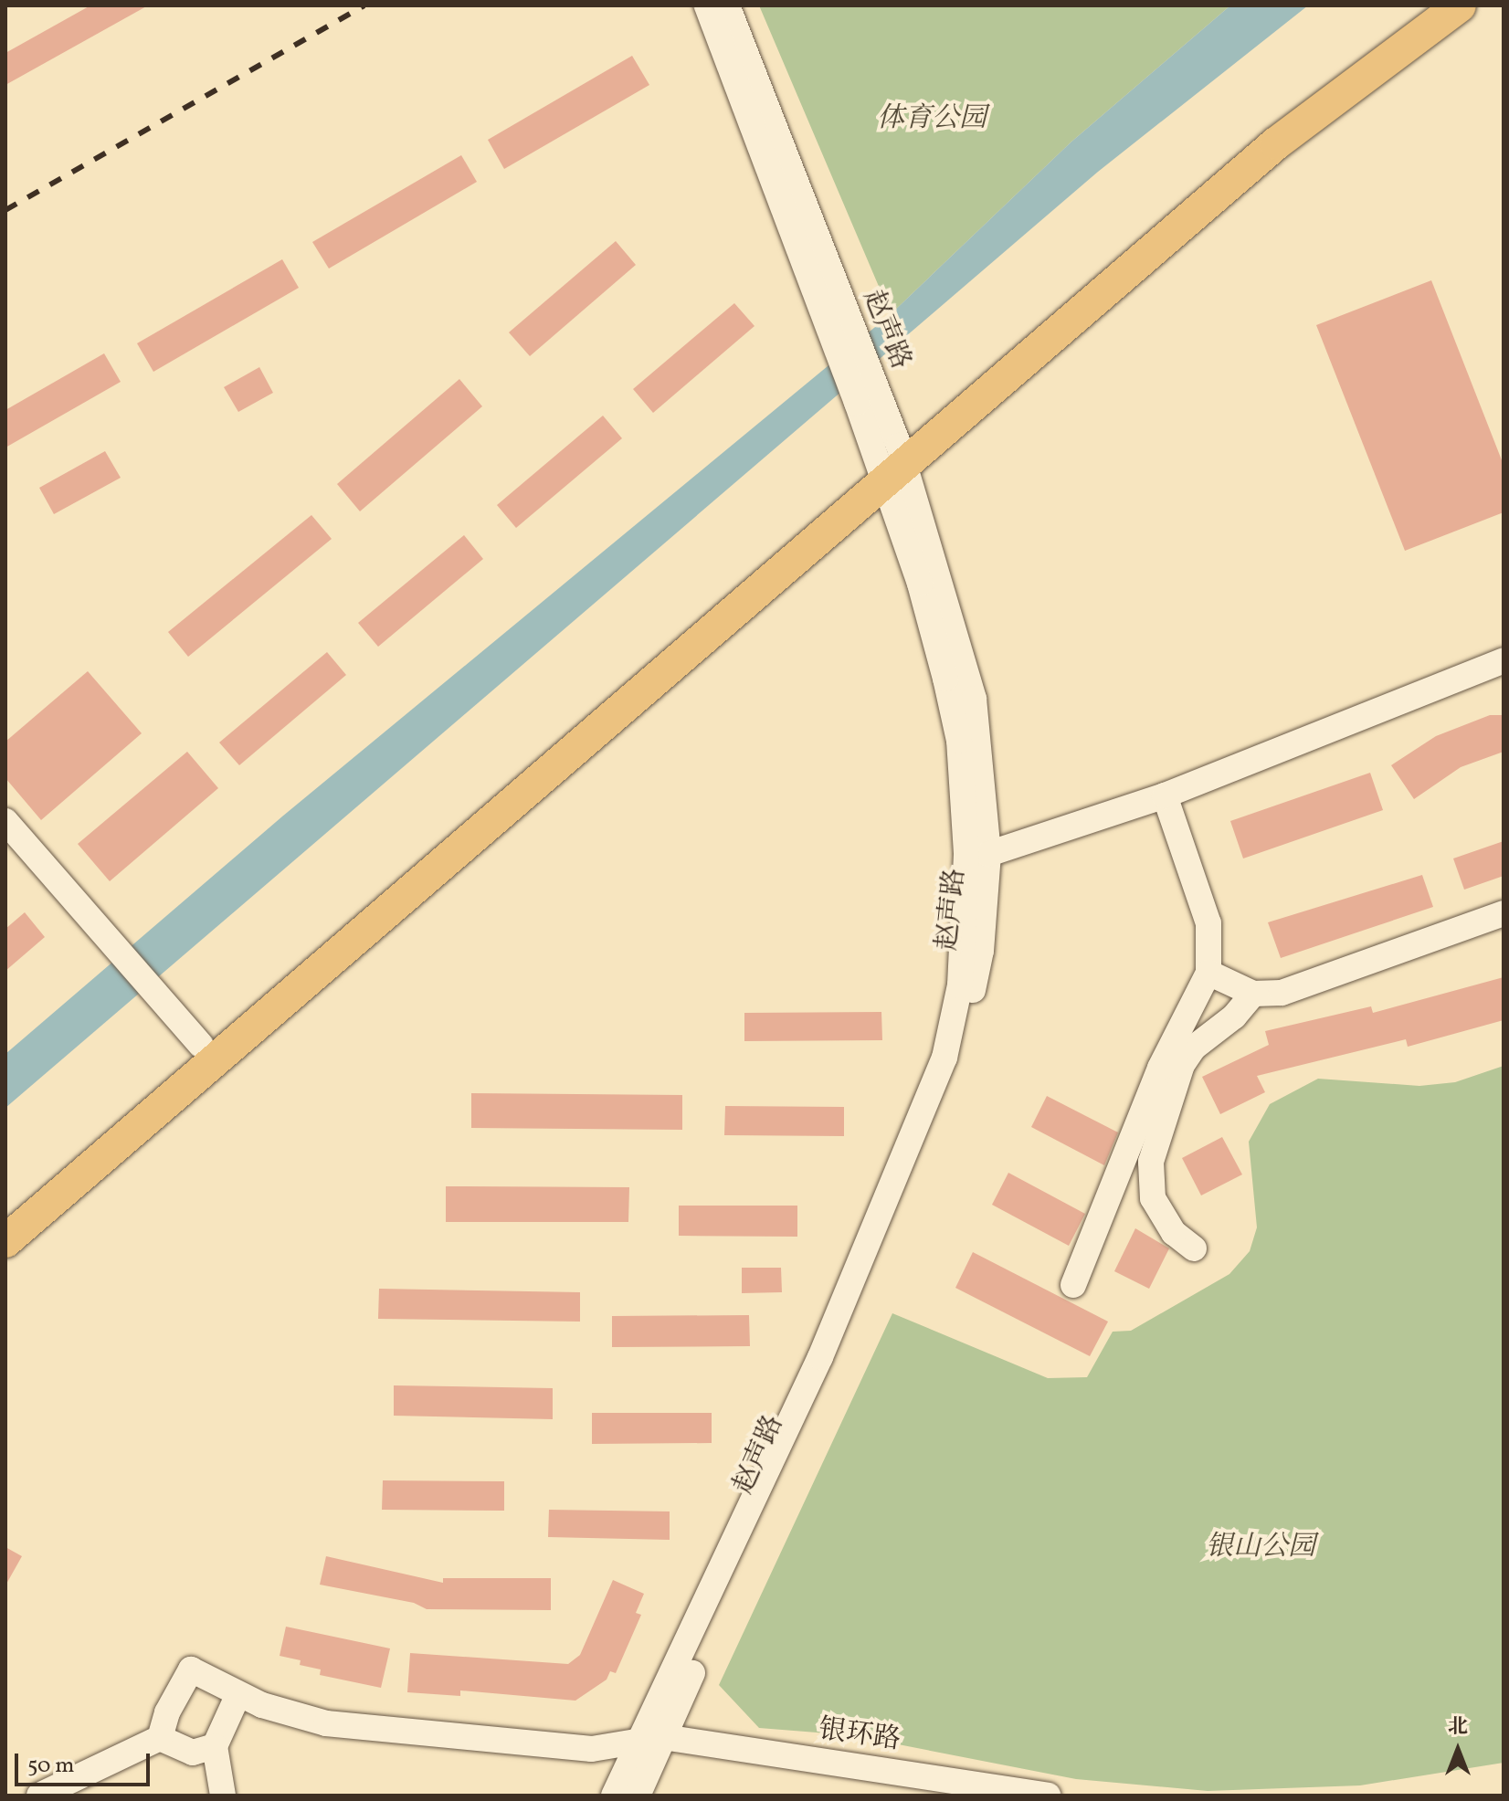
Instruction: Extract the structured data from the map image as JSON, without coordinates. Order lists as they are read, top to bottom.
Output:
{
  "streets": {
    "street": ["赵声路", "银环路"]
  },
  "crossings": [
    ["赵声路", "银环路"]
  ],
  "parks": ["体育公园", "银山公园"],
  "scale_bar": "50 m",
  "north": "top"
}
